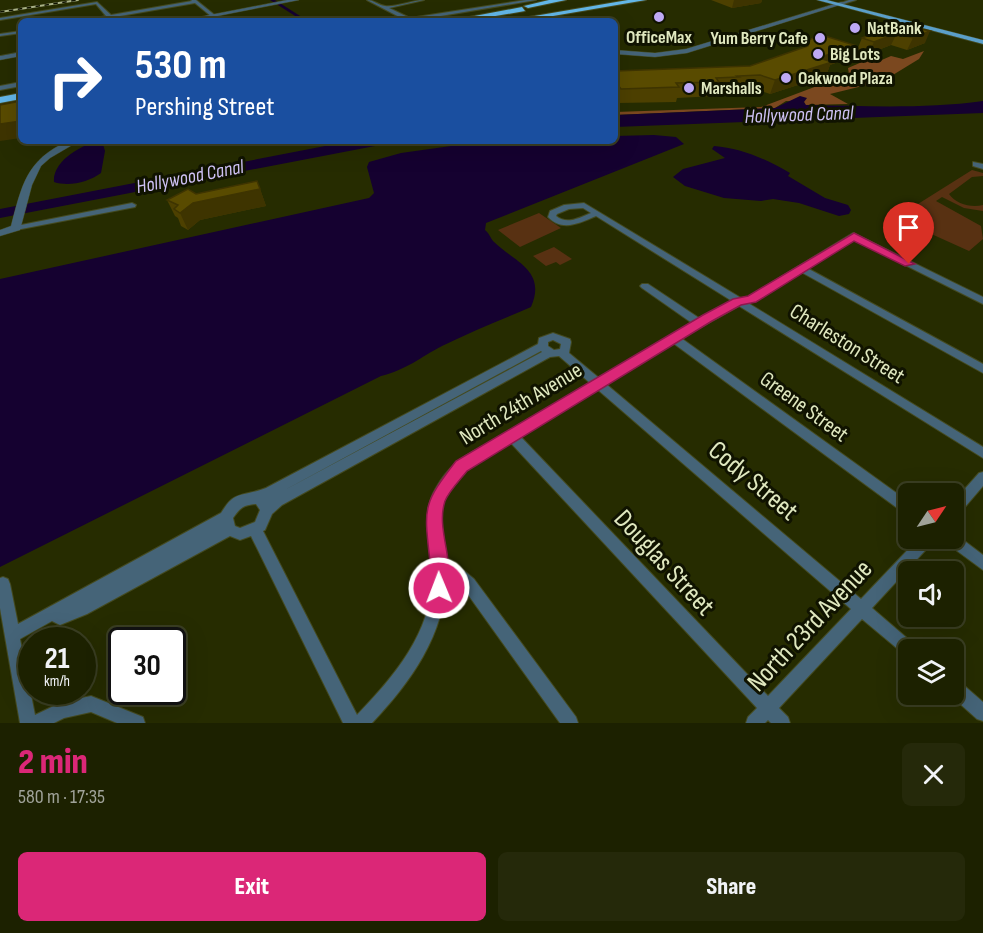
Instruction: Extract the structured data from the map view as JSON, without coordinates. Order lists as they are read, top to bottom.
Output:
{
  "streets": {
    "street": [
      "Charleston Street",
      "North 24th Avenue",
      "Greene Street",
      "Cody Street",
      "Douglas Street",
      "North 23rd Avenue"
    ]
  },
  "crossings": [
    ["Charleston Street", "North 24th Avenue"],
    ["North 24th Avenue", "Greene Street"],
    ["North 24th Avenue", "Cody Street"],
    ["North 24th Avenue", "Douglas Street"],
    ["Cody Street", "North 23rd Avenue"],
    ["Douglas Street", "North 23rd Avenue"]
  ],
  "water": ["Hollywood Canal"],
  "places": [
    "OfficeMax",
    "NatBank",
    "Yum Berry Cafe",
    "Big Lots",
    "Oakwood Plaza",
    "Marshalls"
  ],
  "north": "top right",
  "page": {
    "turn": ["530 m", "Pershing Street"],
    "speed": "21 km/h",
    "limit": "30",
    "heading": ["2 min", "580 m · 17:35"],
    "buttons": ["Exit", "Share"]
  }
}
